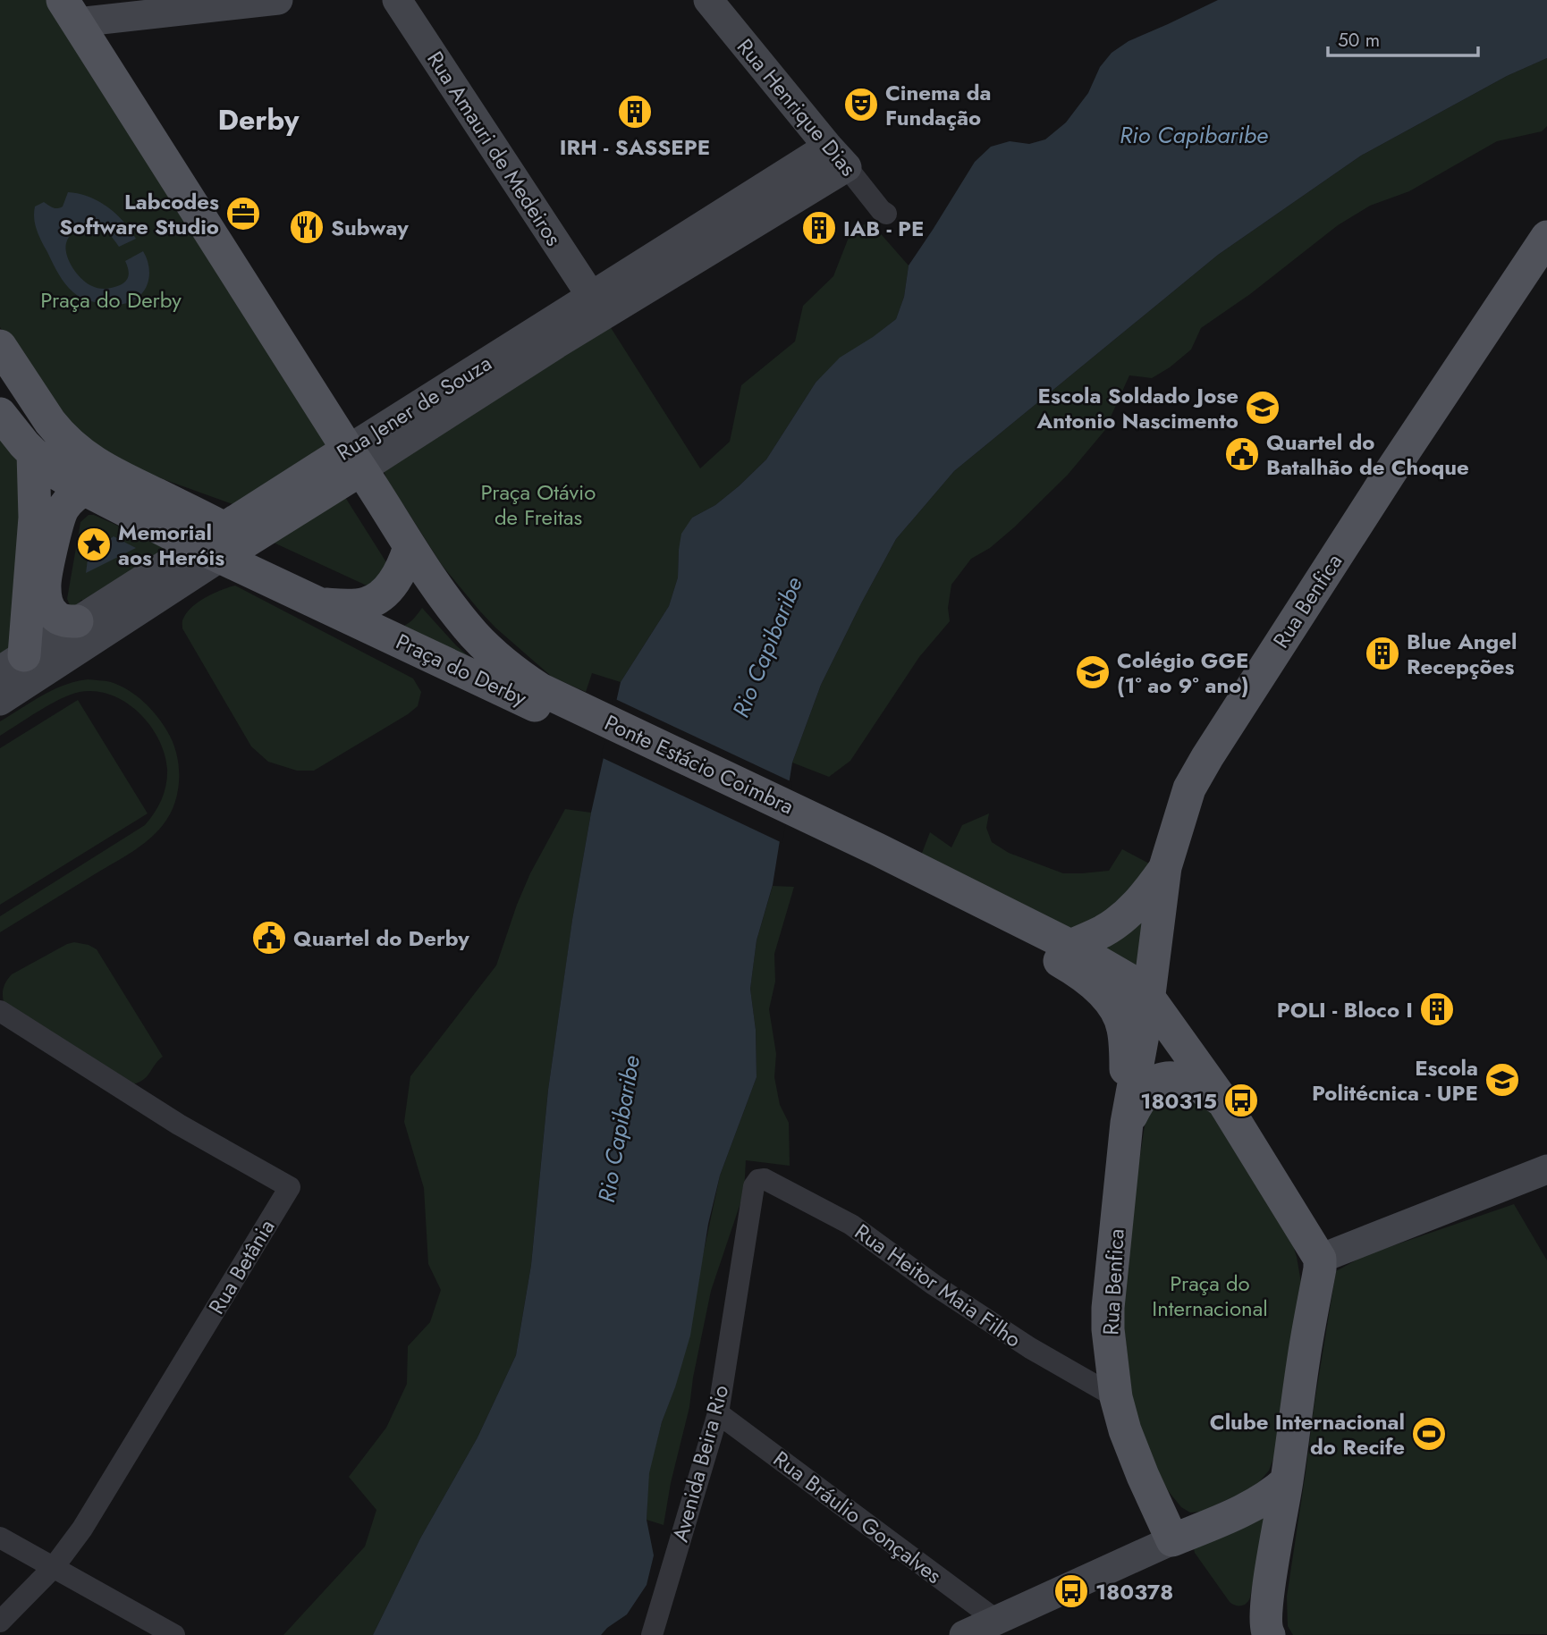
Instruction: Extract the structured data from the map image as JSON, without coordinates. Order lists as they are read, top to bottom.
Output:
{
  "streets": {
    "main road": [
      "Rua Henrique Dias",
      "Rua Amauri de Medeiros",
      "Rua Jener de Souza",
      "Rua Benfica",
      "Praça do Derby",
      "Ponte Estácio Coimbra"
    ],
    "street": [
      "Rua Betânia",
      "Rua Heitor Maia Filho",
      "Avenida Beira Rio",
      "Rua Bráulio Gonçalves"
    ]
  },
  "crossings": [
    ["Rua Henrique Dias", "Rua Jener de Souza"],
    ["Rua Amauri de Medeiros", "Rua Jener de Souza"],
    ["Rua Jener de Souza", "Praça do Derby"],
    ["Rua Benfica", "Rua Heitor Maia Filho"],
    ["Praça do Derby", "Ponte Estácio Coimbra"],
    ["Rua Heitor Maia Filho", "Avenida Beira Rio"],
    ["Avenida Beira Rio", "Rua Bráulio Gonçalves"]
  ],
  "districts": ["Derby"],
  "water": ["Rio Capibaribe"],
  "parks": ["Praça do Derby", "Praça Otávio de Freitas", "Praça do Internacional"],
  "places": {
    "theatre": ["Cinema da Fundação"],
    "building": [
      "IRH - SASSEPE",
      "IAB - PE",
      "Blue Angel Recepções",
      "POLI - Bloco I"
    ],
    "office": ["Labcodes Software Studio"],
    "restaurant": ["Subway"],
    "school or university": ["Escola Soldado Jose Antonio Nascimento", "Colégio GGE (1º ao 9º ano)", "Escola Politécnica - UPE"],
    "public building": ["Quartel do Batalhão de Choque", "Quartel do Derby"],
    "place": ["Memorial aos Heróis"],
    "bus stop": ["180315", "180378"],
    "sports": ["Clube Internacional do Recife"]
  },
  "scale_bar": "50 m"
}
